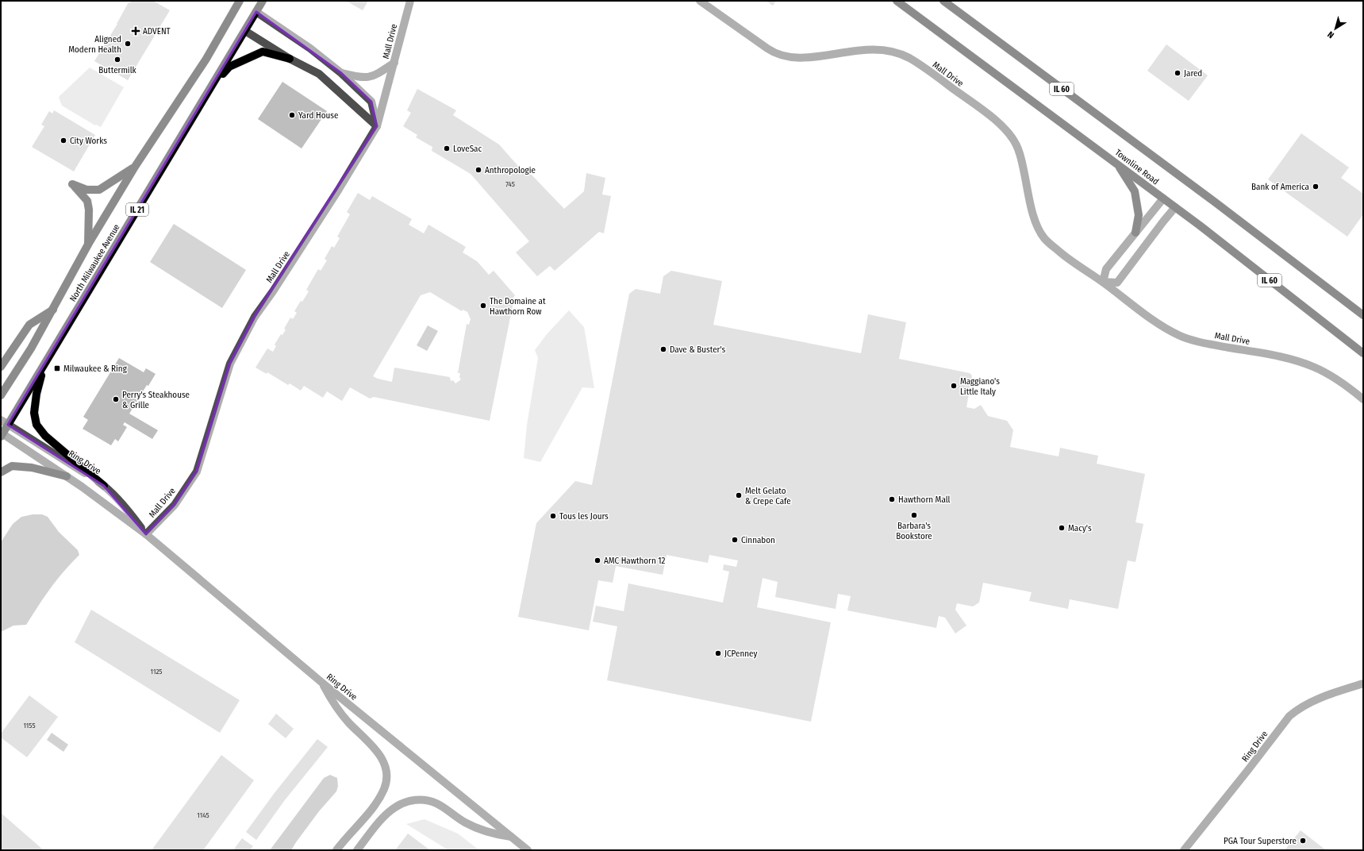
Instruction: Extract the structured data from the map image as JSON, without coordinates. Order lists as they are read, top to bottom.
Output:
{
  "streets": {
    "main road": [
      "IL 60",
      "Townline Road",
      "IL 21",
      "North Milwaukee Avenue"
    ],
    "street": ["Mall Drive", "Ring Drive"]
  },
  "crossings": [
    ["Mall Drive", "Ring Drive"],
    ["North Milwaukee Avenue", "Ring Drive"]
  ],
  "places": {
    "health": ["ADVENT"],
    "other": [
      "Aligned Modern Health",
      "Buttermilk",
      "Jared",
      "Yard House",
      "City Works",
      "LoveSac",
      "Anthropologie",
      "Bank of America",
      "The Domaine at Hawthorn Row",
      "Dave & Buster's",
      "Maggiano's Little Italy",
      "Perry's Steakhouse & Grille",
      "Melt Gelato & Crepe Cafe",
      "Hawthorn Mall",
      "Barbara's Bookstore",
      "Tous les Jours",
      "Macy's",
      "Cinnabon",
      "AMC Hawthorn 12",
      "JCPenney",
      "PGA Tour Superstore"
    ],
    "transit": ["Milwaukee & Ring"]
  },
  "house_numbers": [
    "745",
    "1125",
    "1155",
    "1145"
  ],
  "north": "bottom left"
}
